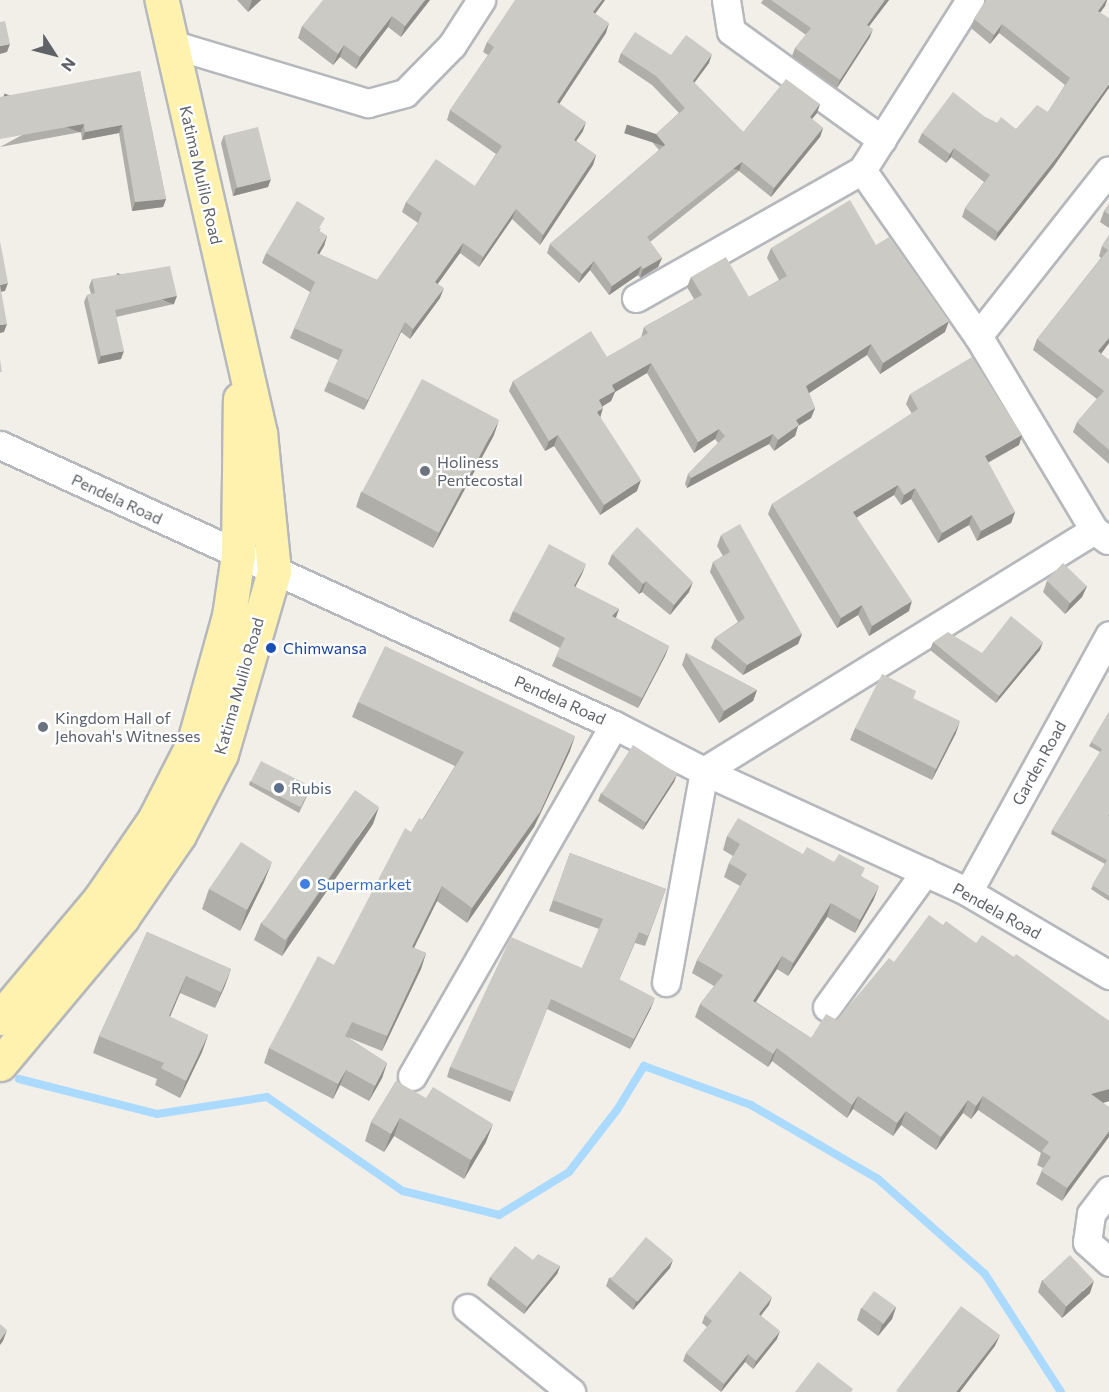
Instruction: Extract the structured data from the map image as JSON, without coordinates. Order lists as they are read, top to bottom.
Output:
{
  "streets": {
    "main road": ["Katima Mulilo Road"],
    "street": ["Pendela Road", "Garden Road"]
  },
  "crossings": [
    ["Katima Mulilo Road", "Pendela Road"],
    ["Pendela Road", "Garden Road"]
  ],
  "places": [
    "Holiness Pentecostal",
    "Chimwansa",
    "Kingdom Hall of Jehovah's Witnesses",
    "Rubis",
    "Supermarket"
  ],
  "north": "bottom right"
}
